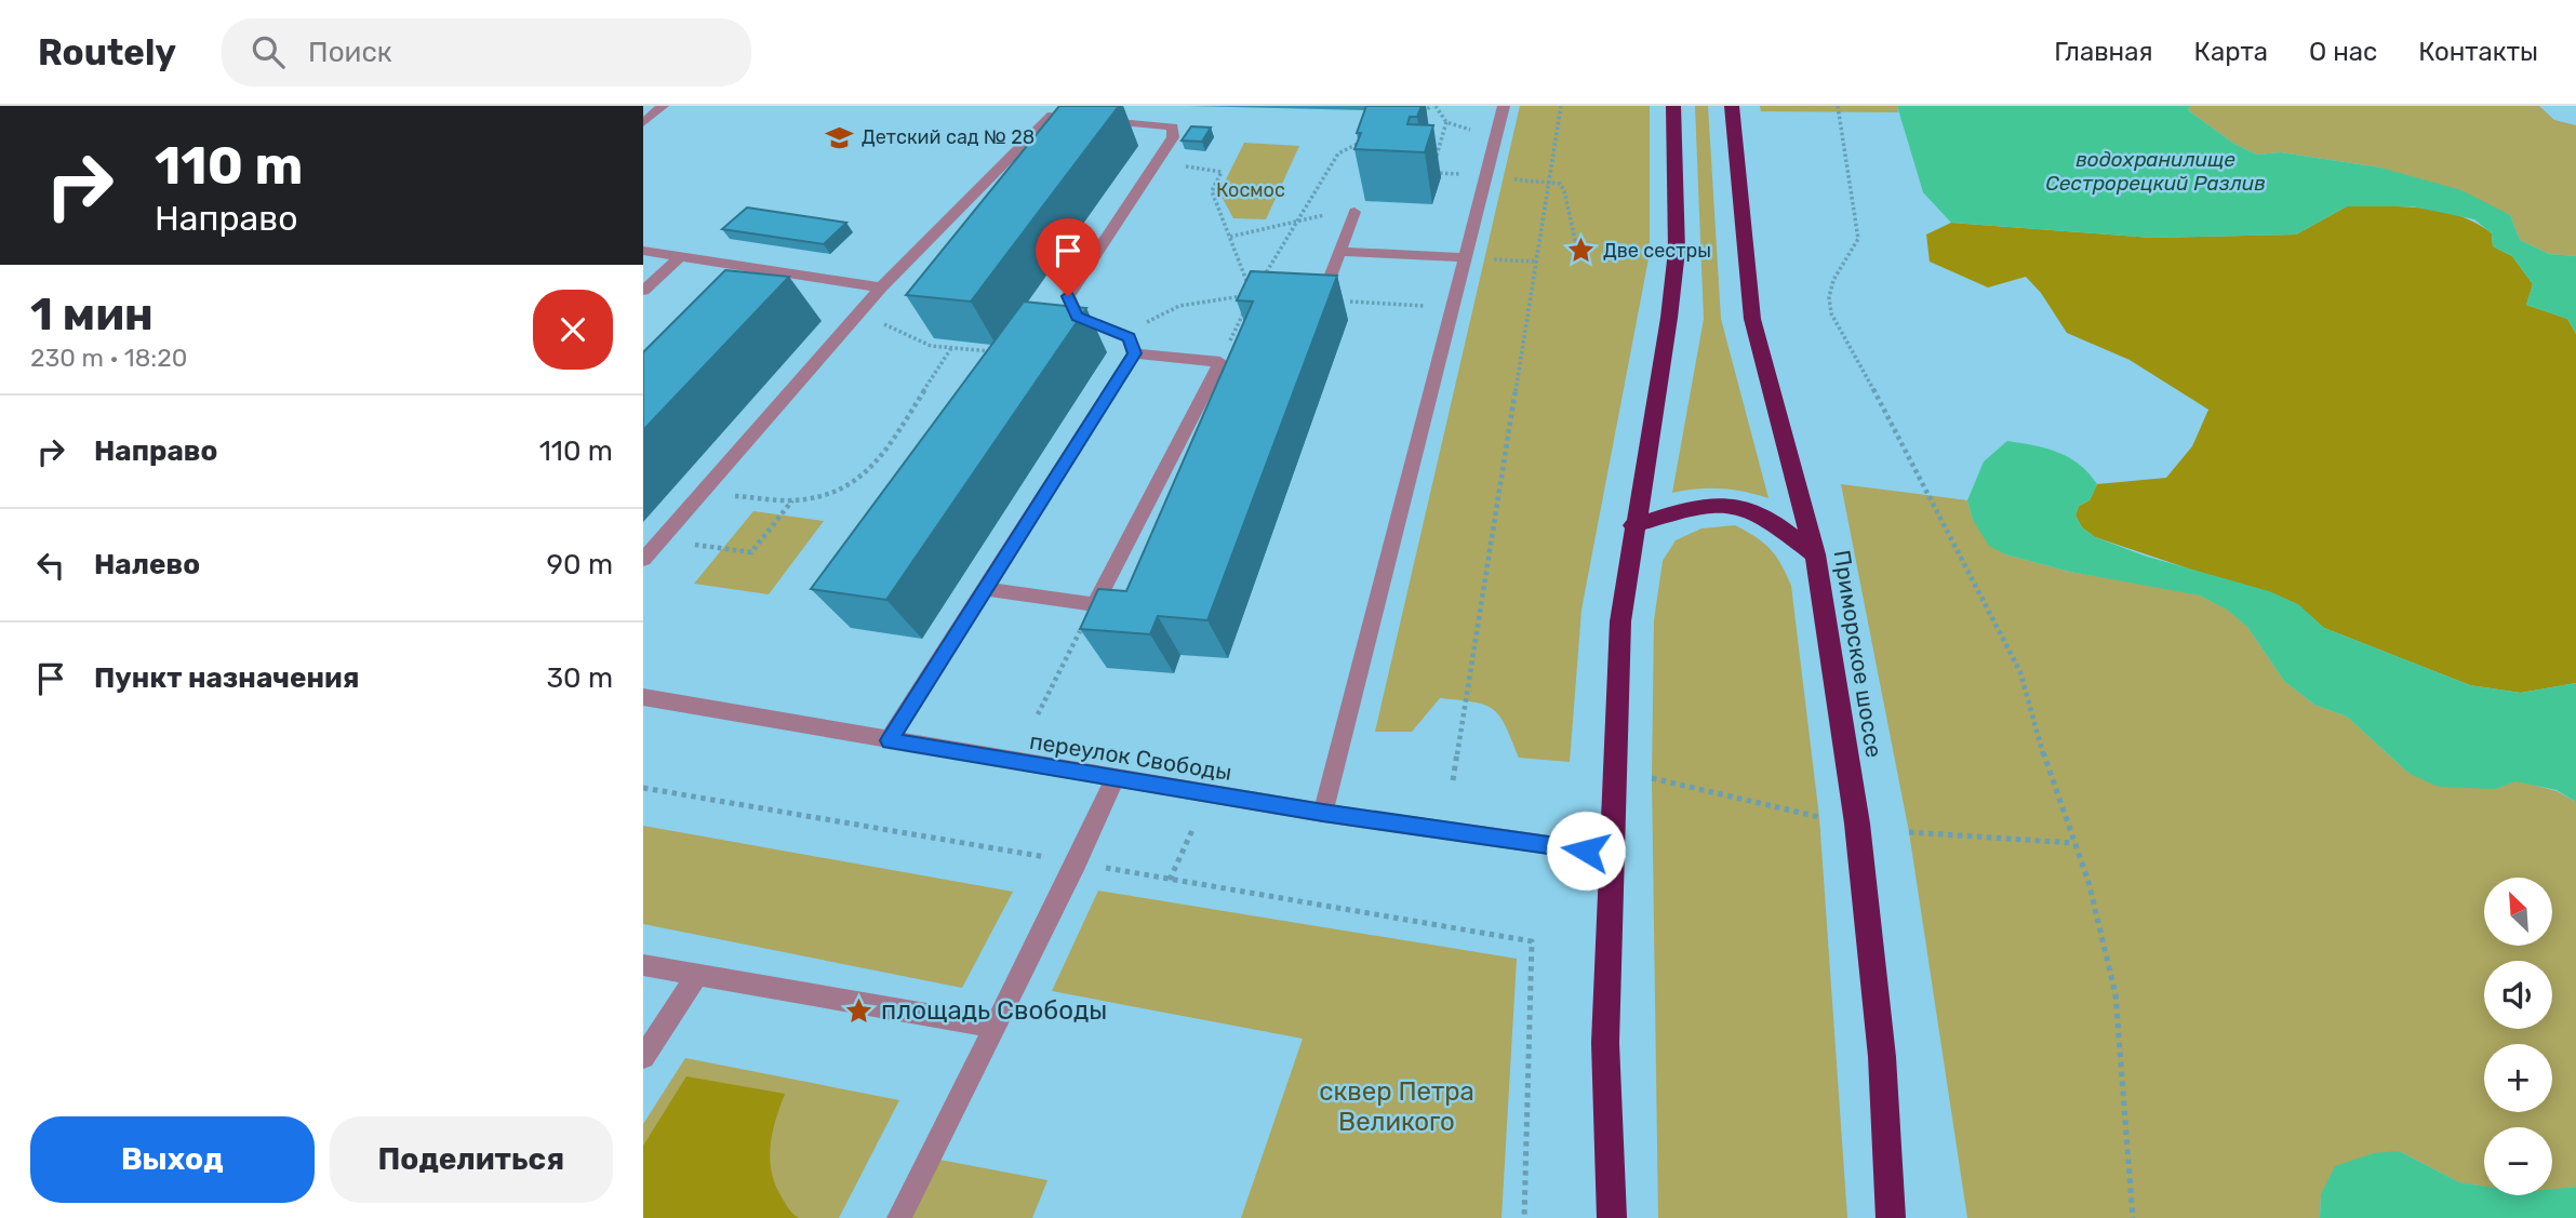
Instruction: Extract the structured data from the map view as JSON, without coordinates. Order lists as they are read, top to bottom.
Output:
{
  "streets": {
    "highway": ["Приморское шоссе"],
    "street": ["переулок Свободы"]
  },
  "water": ["водохранилище Сестрорецкий Разлив"],
  "parks": ["Космос", "сквер Петра Великого"],
  "places": {
    "school or university": ["Детский сад № 28"],
    "place": ["Две сестры", "площадь Свободы"]
  },
  "north": "top left",
  "page": {
    "header": "Routely",
    "search": "Поиск",
    "nav": [
      "Главная",
      "Карта",
      "О нас",
      "Контакты"
    ],
    "turn": ["110 m", "Направо"],
    "heading": ["1 мин", "230 m · 18:20"],
    "list": [
      {
        "name": "Направо",
        "value": "110 m"
      },
      {
        "name": "Налево",
        "value": "90 m"
      },
      {
        "name": "Пункт назначения",
        "value": "30 m"
      }
    ],
    "map_buttons": ["+", "−"],
    "buttons": ["Выход", "Поделиться"]
  }
}
